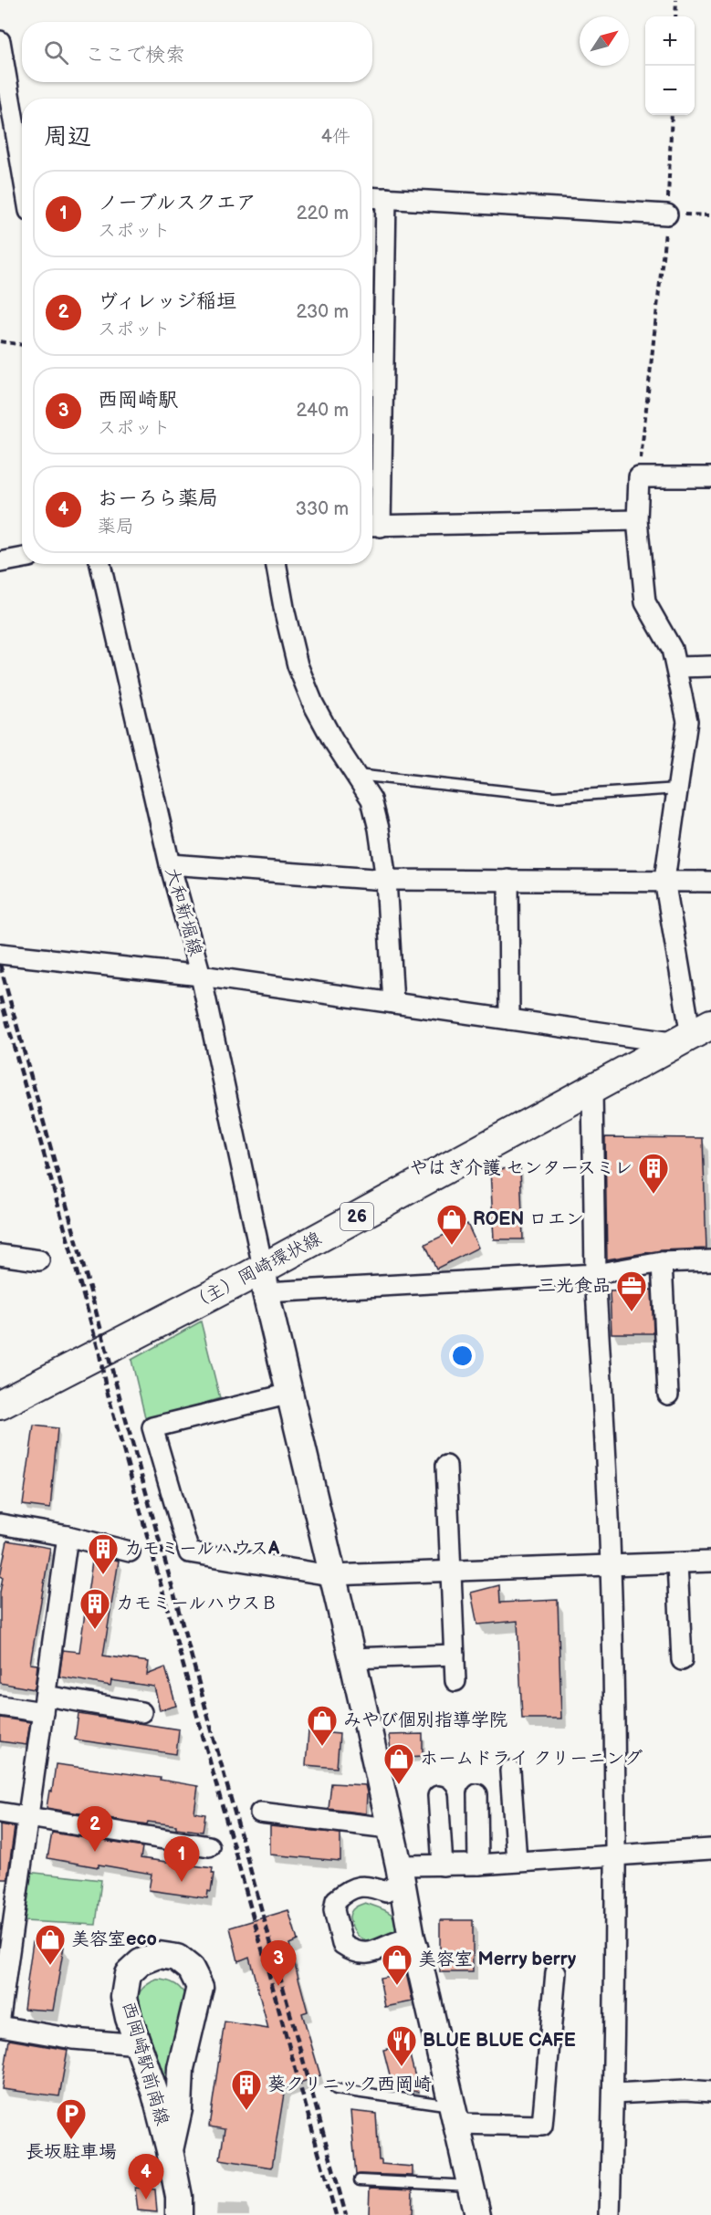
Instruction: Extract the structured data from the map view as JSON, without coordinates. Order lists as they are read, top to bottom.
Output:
{
  "streets": {
    "main road": ["26", "（主）岡崎環状線"],
    "street": ["大和新堀線", "西岡崎駅前南線"]
  },
  "crossings": [
    ["大和新堀線", "（主）岡崎環状線"]
  ],
  "places": {
    "building": [
      "やはぎ介護 センタースミレ",
      "カモミールハウスA",
      "カモミールハウスＢ",
      "葵クリニック西岡崎"
    ],
    "shop": [
      "ROEN ロエン",
      "みやび個別指導学院",
      "ホームドライ クリーニング",
      "美容室eco",
      "美容室 Merry berry"
    ],
    "office": ["三光食品"],
    "restaurant": ["BLUE BLUE CAFE"],
    "parking": ["長坂駐車場"]
  },
  "north": "top right",
  "page": {
    "map_buttons": ["+", "−"],
    "search": "ここで検索",
    "heading": ["周辺", "4件"],
    "list": [
      {
        "mark": "1",
        "name": "ノーブルスクエア",
        "note": "スポット",
        "value": "220 m"
      },
      {
        "mark": "2",
        "name": "ヴィレッジ稲垣",
        "note": "スポット",
        "value": "230 m"
      },
      {
        "mark": "3",
        "name": "西岡崎駅",
        "note": "スポット",
        "value": "240 m"
      },
      {
        "mark": "4",
        "name": "おーろら薬局",
        "note": "薬局",
        "value": "330 m"
      }
    ],
    "pins": [
      "2",
      "1",
      "3",
      "4"
    ]
  }
}
